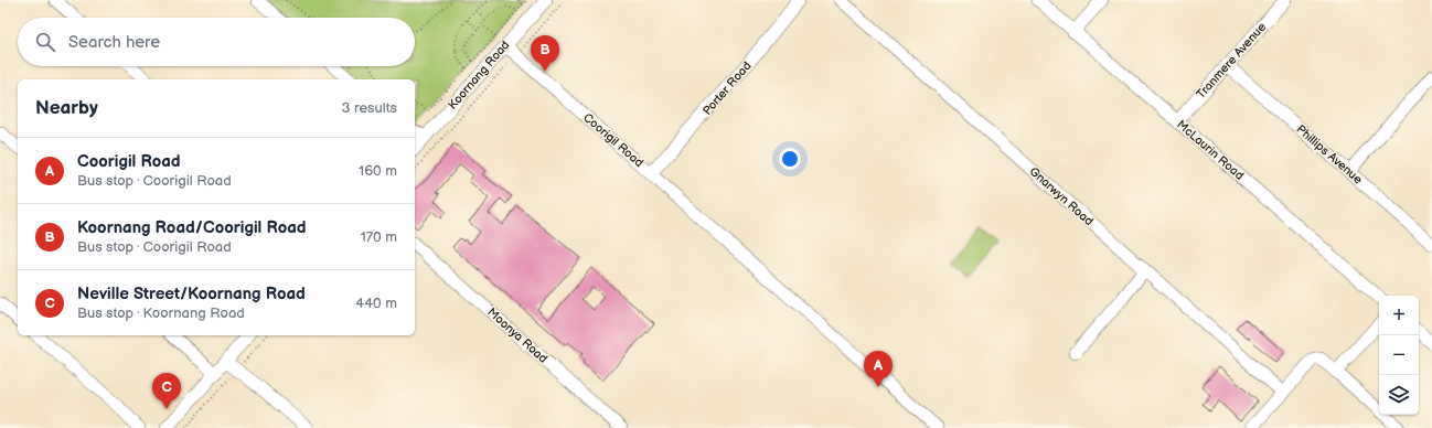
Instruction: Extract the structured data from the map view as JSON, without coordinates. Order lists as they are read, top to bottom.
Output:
{
  "streets": {
    "street": [
      "Tranmere Avenue",
      "Koornang Road",
      "Porter Road",
      "Coorigil Road",
      "McLaurin Road",
      "Phillips Avenue",
      "Gnarwyn Road",
      "Moonya Road"
    ]
  },
  "crossings": [
    ["Tranmere Avenue", "McLaurin Road"],
    ["Tranmere Avenue", "Phillips Avenue"],
    ["Koornang Road", "Coorigil Road"],
    ["Porter Road", "Coorigil Road"]
  ],
  "page": {
    "search": "Search here",
    "pins": ["B", "A", "C"],
    "heading": ["Nearby", "3 results"],
    "list": [
      {
        "mark": "A",
        "name": "Coorigil Road",
        "note": "Bus stop · Coorigil Road",
        "value": "160 m"
      },
      {
        "mark": "B",
        "name": "Koornang Road/Coorigil Road",
        "note": "Bus stop · Coorigil Road",
        "value": "170 m"
      },
      {
        "mark": "C",
        "name": "Neville Street/Koornang Road",
        "note": "Bus stop · Koornang Road",
        "value": "440 m"
      }
    ],
    "map_buttons": ["+", "−"]
  }
}
